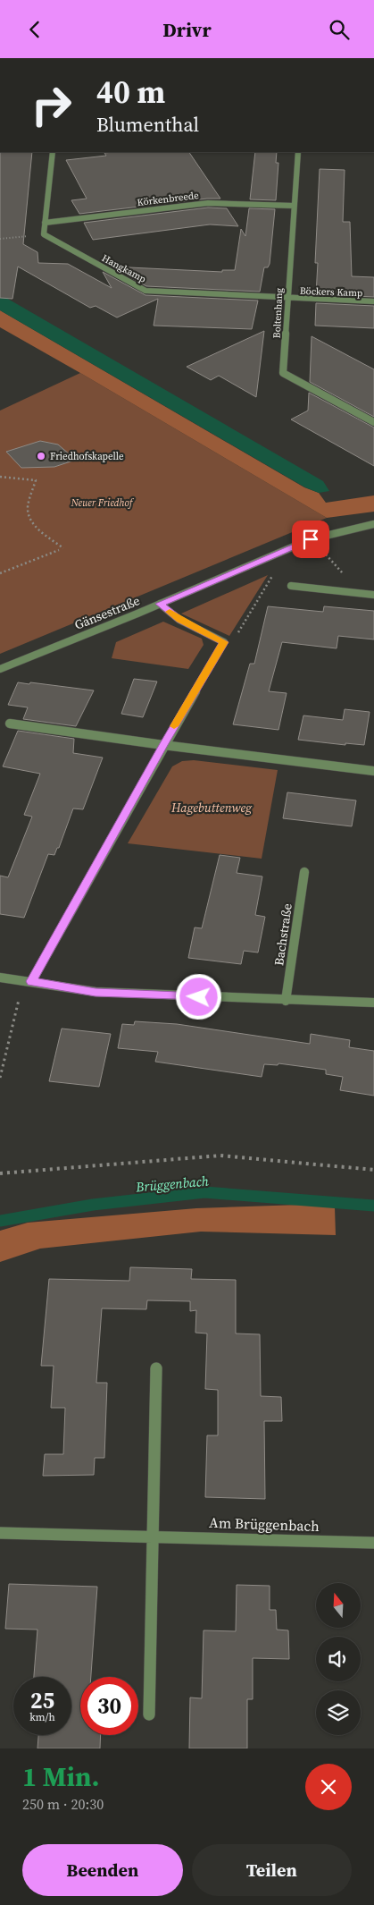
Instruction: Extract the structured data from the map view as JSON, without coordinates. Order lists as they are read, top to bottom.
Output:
{
  "streets": {
    "street": [
      "Körkenbreede",
      "Hangkamp",
      "Böckers Kamp",
      "Boltenhang",
      "Gänsestraße",
      "Bachstraße",
      "Am Brüggenbach"
    ]
  },
  "crossings": [
    ["Körkenbreede", "Boltenhang"],
    ["Hangkamp", "Böckers Kamp"],
    ["Hangkamp", "Boltenhang"],
    ["Böckers Kamp", "Boltenhang"]
  ],
  "water": ["Brüggenbach"],
  "parks": ["Neuer Friedhof", "Hagebuttenweg"],
  "places": ["Friedhofskapelle"],
  "north": "top",
  "page": {
    "header": "Drivr",
    "turn": ["40 m", "Blumenthal"],
    "speed": "25 km/h",
    "limit": "30",
    "heading": ["1 Min.", "250 m · 20:30"],
    "buttons": ["Beenden", "Teilen"]
  }
}
